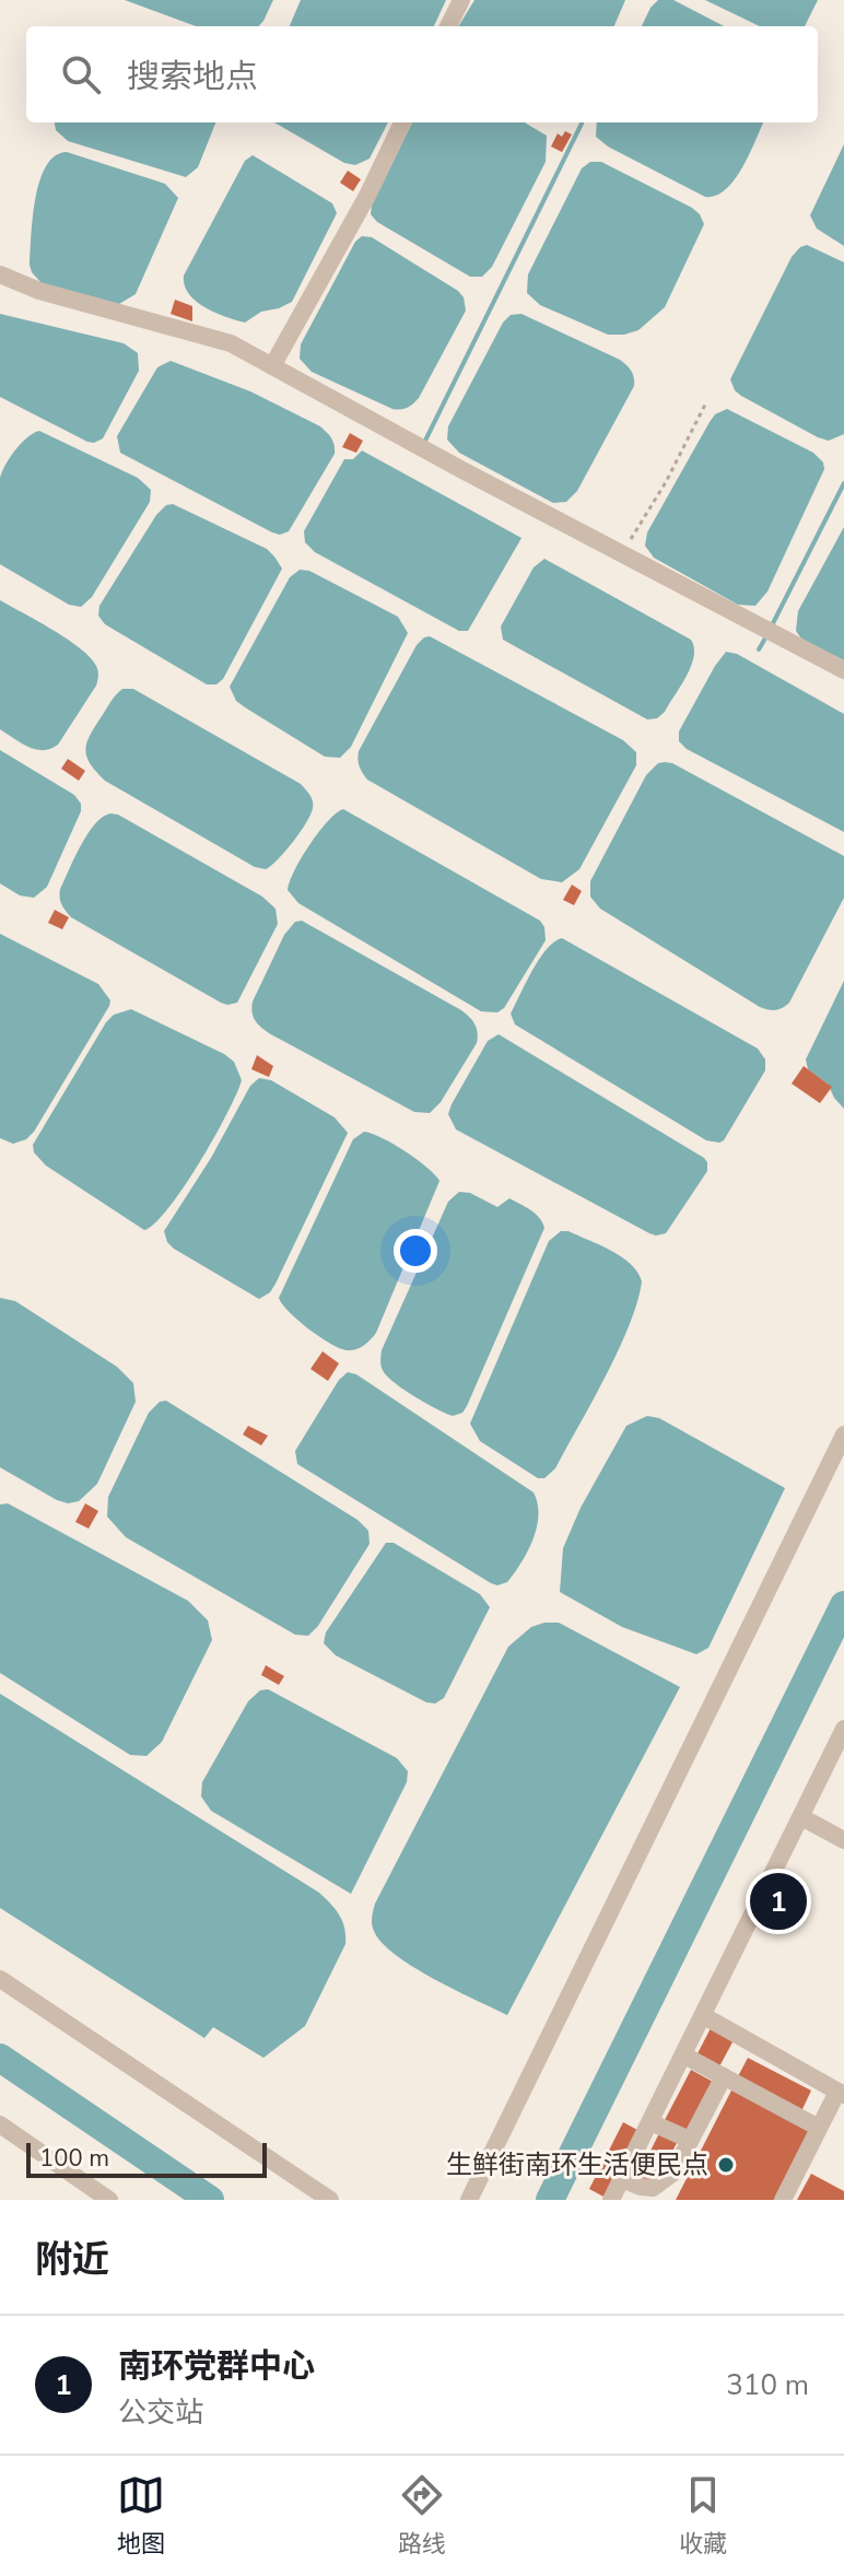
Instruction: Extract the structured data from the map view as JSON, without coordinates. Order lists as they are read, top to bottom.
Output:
{
  "places": ["生鲜街南环生活便民点"],
  "scale_bar": "100 m",
  "page": {
    "search": "搜索地点",
    "pins": "1",
    "scale": "100 m",
    "heading": "附近",
    "list": [
      {
        "mark": "1",
        "name": "南环党群中心",
        "note": "公交站",
        "value": "310 m"
      }
    ],
    "nav": ["地图", "路线", "收藏"]
  }
}
